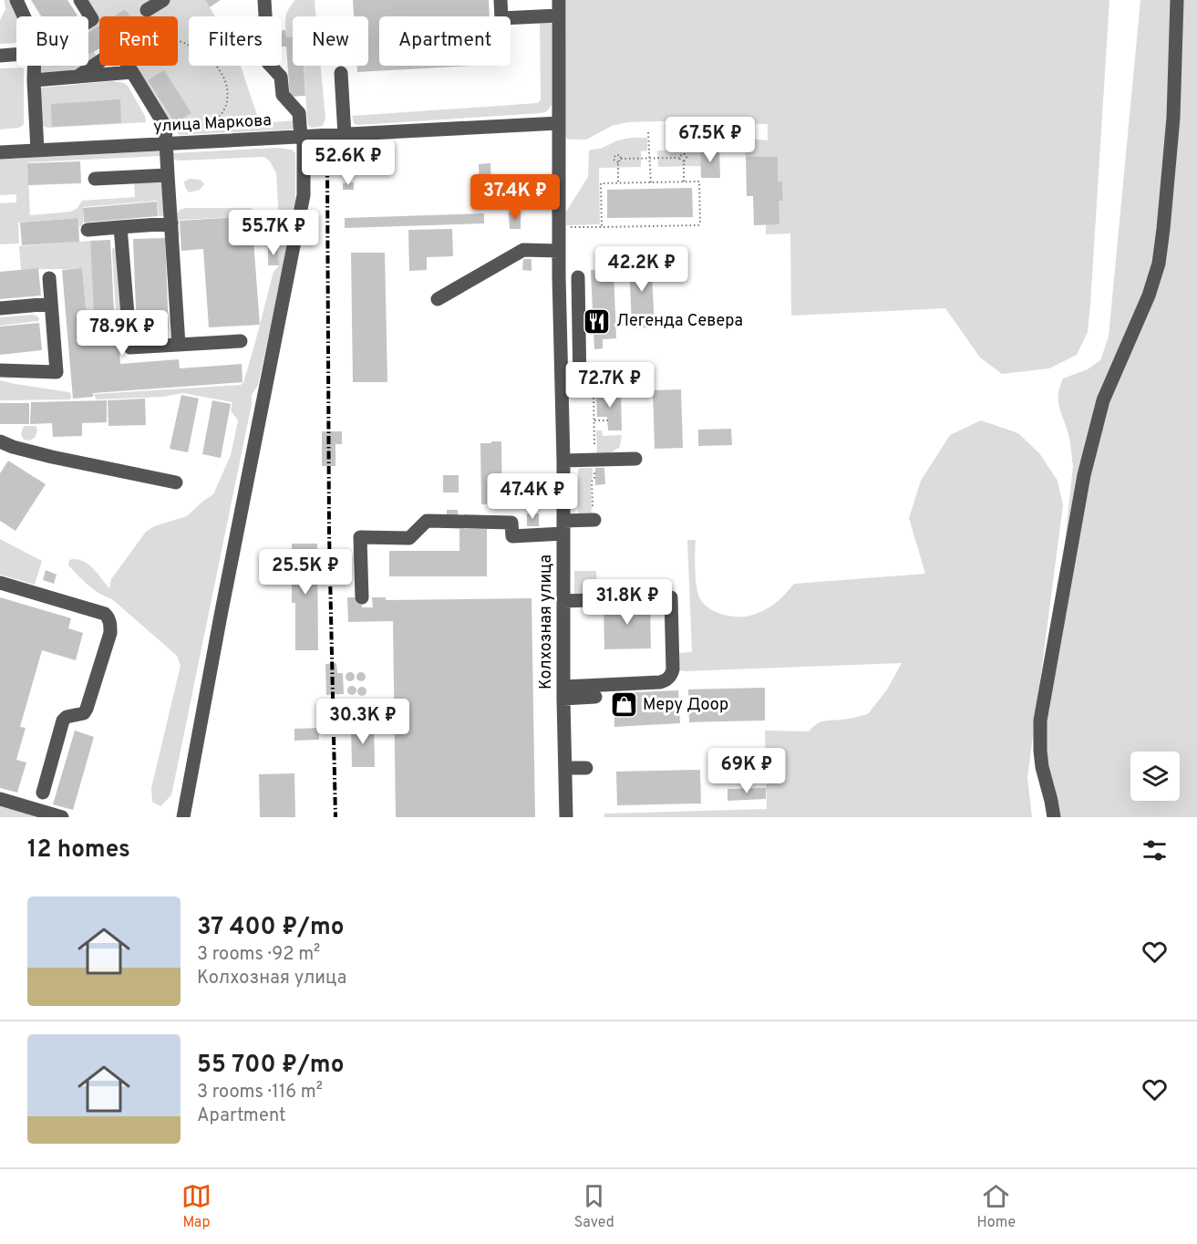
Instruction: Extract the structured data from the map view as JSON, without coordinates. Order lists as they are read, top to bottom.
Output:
{
  "streets": {
    "street": ["улица Маркова", "Колхозная улица"]
  },
  "crossings": [
    ["улица Маркова", "Колхозная улица"]
  ],
  "places": {
    "restaurant": ["Легенда Севера"],
    "shop": ["Меру Доор"]
  },
  "page": {
    "chip": [
      "Buy",
      "Rent",
      "Filters",
      "New",
      "Apartment"
    ],
    "price": [
      "67.5K ₽",
      "52.6K ₽",
      "37.4K ₽",
      "55.7K ₽",
      "42.2K ₽",
      "78.9K ₽",
      "72.7K ₽",
      "47.4K ₽",
      "25.5K ₽",
      "31.8K ₽",
      "30.3K ₽",
      "69K ₽"
    ],
    "heading": "12 homes",
    "list": [
      {
        "name": "37 400 ₽/mo",
        "note": "3 rooms · 92 m² · Колхозная улица"
      },
      {
        "name": "55 700 ₽/mo",
        "note": "3 rooms · 116 m² · Apartment"
      }
    ],
    "tabs": ["Map", "Saved", "Home"]
  }
}
